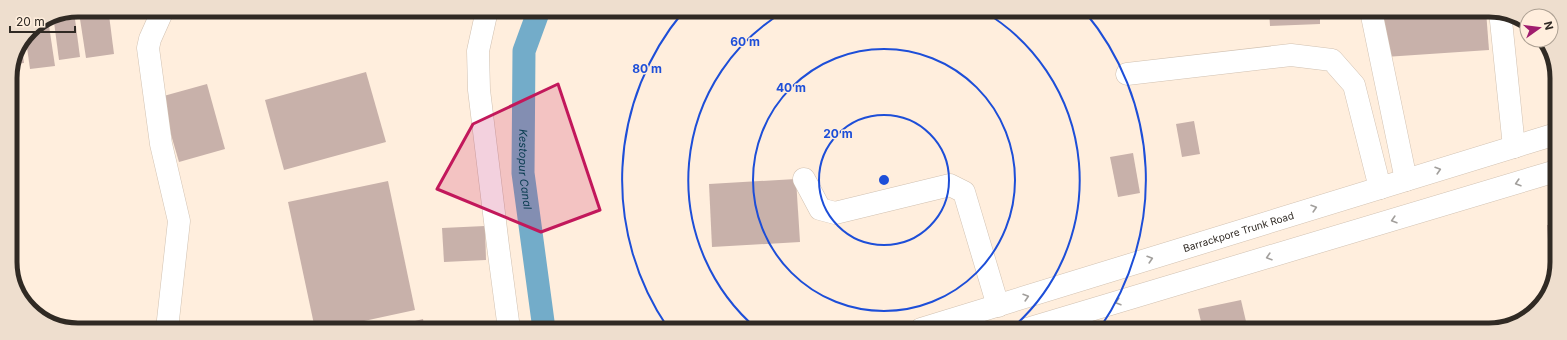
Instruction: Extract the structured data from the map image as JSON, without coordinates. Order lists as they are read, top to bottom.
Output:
{
  "streets": {
    "main road": ["Barrackpore Trunk Road"]
  },
  "water": ["Kestopur Canal"],
  "scale_bar": "20 m",
  "north": "right",
  "rings": [
    "60 m",
    "80 m",
    "40 m",
    "20 m"
  ]
}
